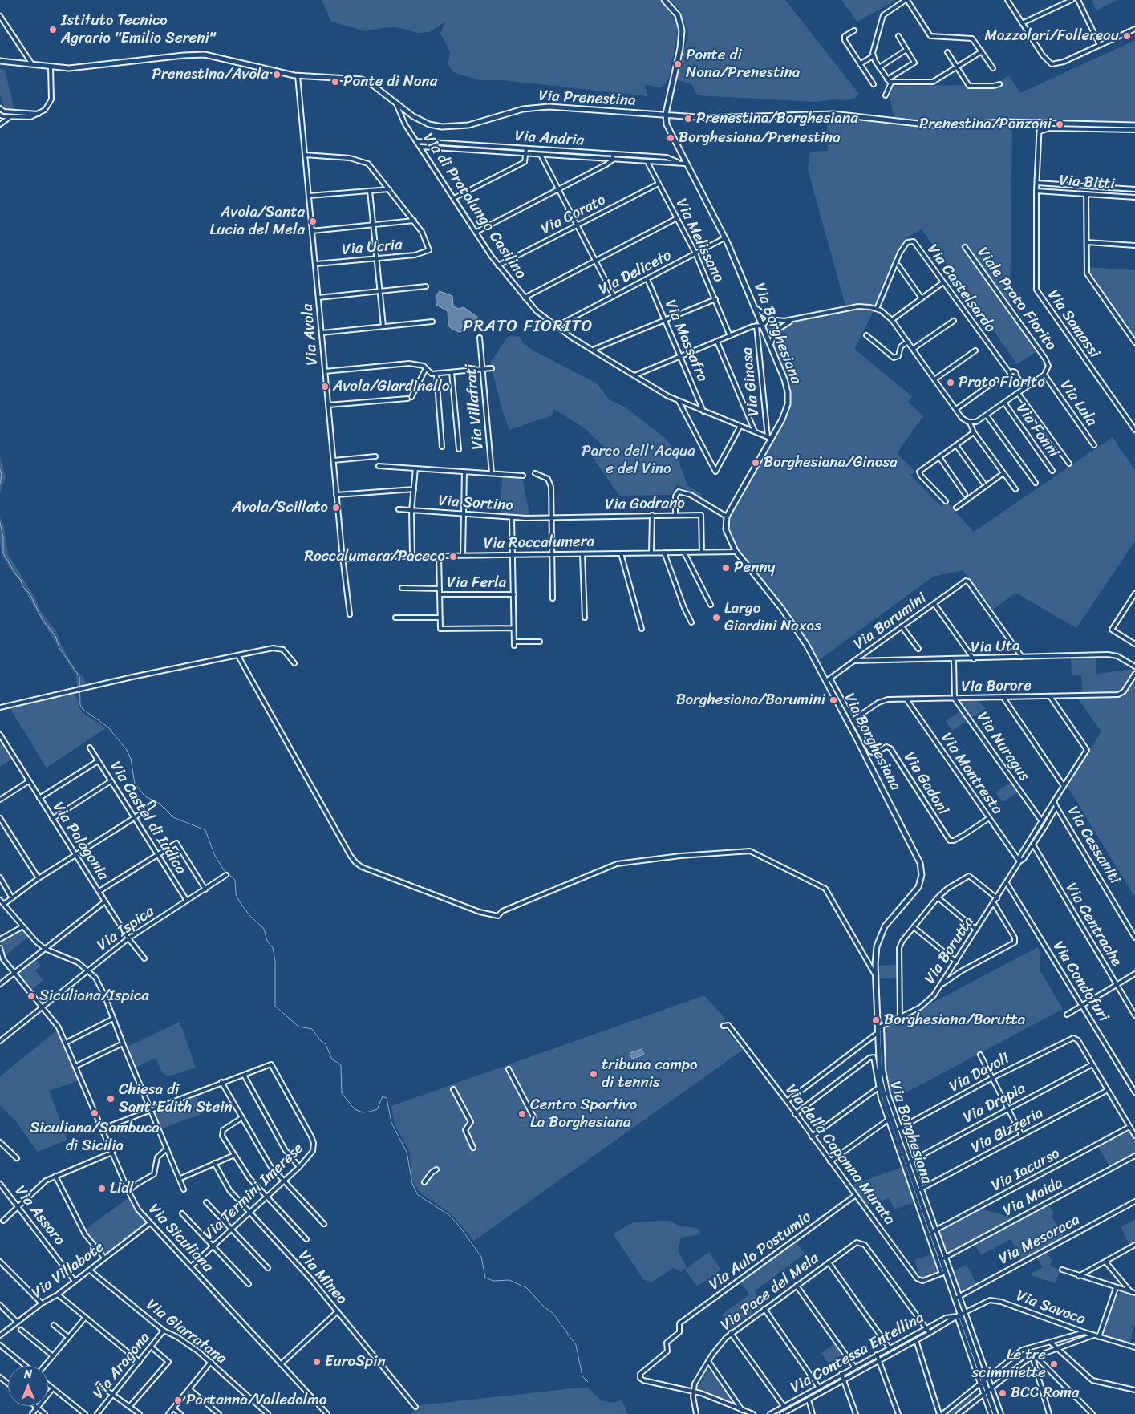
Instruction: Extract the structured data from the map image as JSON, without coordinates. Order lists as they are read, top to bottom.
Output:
{
  "streets": {
    "street": [
      "Via Prenestina",
      "Via Andria",
      "Via Bitti",
      "Via di Pratolungo Casilino",
      "Via Corato",
      "Via Melissano",
      "Via Ucria",
      "Via Deliceto",
      "Via Castelsardo",
      "Viale Prato Fiorito",
      "Via Samassi",
      "Via Borghesiana",
      "Via Avola",
      "Via Massafra",
      "Via Ginosa",
      "Via Lula",
      "Via Villafrati",
      "Via Fonni",
      "Via Sortino",
      "Via Godrano",
      "Via Roccalumera",
      "Via Ferla",
      "Via Barumini",
      "Via Uta",
      "Via Borore",
      "Via Nuragus",
      "Via Montresta",
      "Via Gadoni",
      "Via Castel di Iudica",
      "Via Palagonia",
      "Via Cessaniti",
      "Via Centrache",
      "Via Ispica",
      "Via Borutta",
      "Via Condofuri",
      "Via Davoli",
      "Via Drapia",
      "Via Gizzeria",
      "Via della Capanna Murata",
      "Via Iacurso",
      "Via Termini Imerese",
      "Via Maida",
      "Via Assoro",
      "Via Siculiana",
      "Via Mesoraca",
      "Via Aulo Postumio",
      "Via Villabate",
      "Via Mineo",
      "Via Pace del Mela",
      "Via Savoca",
      "Via Giarratana",
      "Via Contessa Entellina",
      "Via Aragona"
    ]
  },
  "crossings": [
    ["Via Prenestina", "Via di Pratolungo Casilino"],
    ["Via Prenestina", "Via Samassi"],
    ["Via Prenestina", "Via Borghesiana"],
    ["Via Prenestina", "Via Avola"],
    ["Via Andria", "Via di Pratolungo Casilino"],
    ["Via Andria", "Via Melissano"],
    ["Via Andria", "Via Borghesiana"],
    ["Via Bitti", "Via Samassi"],
    ["Via di Pratolungo Casilino", "Via Corato"],
    ["Via di Pratolungo Casilino", "Via Deliceto"],
    ["Via di Pratolungo Casilino", "Via Borghesiana"],
    ["Via di Pratolungo Casilino", "Via Massafra"],
    ["Via di Pratolungo Casilino", "Via Ginosa"],
    ["Via Corato", "Via Melissano"],
    ["Via Melissano", "Via Deliceto"],
    ["Via Ucria", "Via Avola"],
    ["Via Deliceto", "Via Borghesiana"],
    ["Via Deliceto", "Via Massafra"],
    ["Via Castelsardo", "Viale Prato Fiorito"],
    ["Viale Prato Fiorito", "Via Lula"],
    ["Viale Prato Fiorito", "Via Fonni"],
    ["Via Borghesiana", "Via Ginosa"],
    ["Via Borghesiana", "Via Roccalumera"],
    ["Via Borghesiana", "Via Barumini"],
    ["Via Borghesiana", "Via Gadoni"],
    ["Via Borghesiana", "Via Borutta"],
    ["Via Borghesiana", "Via Davoli"],
    ["Via Borghesiana", "Via Drapia"],
    ["Via Borghesiana", "Via Gizzeria"],
    ["Via Borghesiana", "Via della Capanna Murata"],
    ["Via Borghesiana", "Via Iacurso"],
    ["Via Borghesiana", "Via Maida"],
    ["Via Borghesiana", "Via Mesoraca"],
    ["Via Borghesiana", "Via Savoca"],
    ["Via Borghesiana", "Via Contessa Entellina"],
    ["Via Avola", "Via Roccalumera"],
    ["Via Sortino", "Via Godrano"],
    ["Via Godrano", "Via Roccalumera"],
    ["Via Barumini", "Via Uta"],
    ["Via Barumini", "Via Gadoni"],
    ["Via Borore", "Via Nuragus"],
    ["Via Borore", "Via Montresta"],
    ["Via Borore", "Via Gadoni"],
    ["Via Borore", "Via Borutta"],
    ["Via Nuragus", "Via Borutta"],
    ["Via Montresta", "Via Gadoni"],
    ["Via Montresta", "Via Borutta"],
    ["Via Castel di Iudica", "Via Ispica"],
    ["Via Palagonia", "Via Ispica"],
    ["Via Cessaniti", "Via Borutta"],
    ["Via Centrache", "Via Borutta"],
    ["Via Ispica", "Via Siculiana"],
    ["Via Borutta", "Via Condofuri"],
    ["Via Borutta", "Via della Capanna Murata"],
    ["Via Davoli", "Via Drapia"],
    ["Via della Capanna Murata", "Via Aulo Postumio"],
    ["Via Termini Imerese", "Via Siculiana"],
    ["Via Termini Imerese", "Via Mineo"],
    ["Via Assoro", "Via Villabate"],
    ["Via Siculiana", "Via Villabate"],
    ["Via Aulo Postumio", "Via Pace del Mela"],
    ["Via Villabate", "Via Giarratana"],
    ["Via Pace del Mela", "Via Contessa Entellina"],
    ["Via Savoca", "Via Contessa Entellina"],
    ["Via Giarratana", "Via Aragona"]
  ],
  "districts": ["PRATO FIORITO"],
  "parks": ["Parco dell'Acqua e del Vino"],
  "places": [
    "Istituto Tecnico Agrario \"Emilio Sereni\"",
    "Mazzolari/Follereau",
    "Ponte di Nona/Prenestina",
    "Prenestina/Avola",
    "Ponte di Nona",
    "Prenestina/Borghesiana",
    "Prenestina/Ponzoni",
    "Borghesiana/Prenestina",
    "Avola/Santa Lucia del Mela",
    "Prato Fiorito",
    "Avola/Giardinello",
    "Borghesiana/Ginosa",
    "Avola/Scillato",
    "Roccalumera/Paceco",
    "Penny",
    "Largo Giardini Naxos",
    "Borghesiana/Barumini",
    "Siculiana/Ispica",
    "Borghesiana/Borutta",
    "tribuna campo di tennis",
    "Chiesa di Sant'Edith Stein",
    "Siculiana/Sambuca di Sicilia",
    "Centro Sportivo La Borghesiana",
    "Lidl",
    "EuroSpin",
    "Le tre scimmiette",
    "BCC Roma",
    "Partanna/Valledolmo"
  ],
  "north": "top"
}
